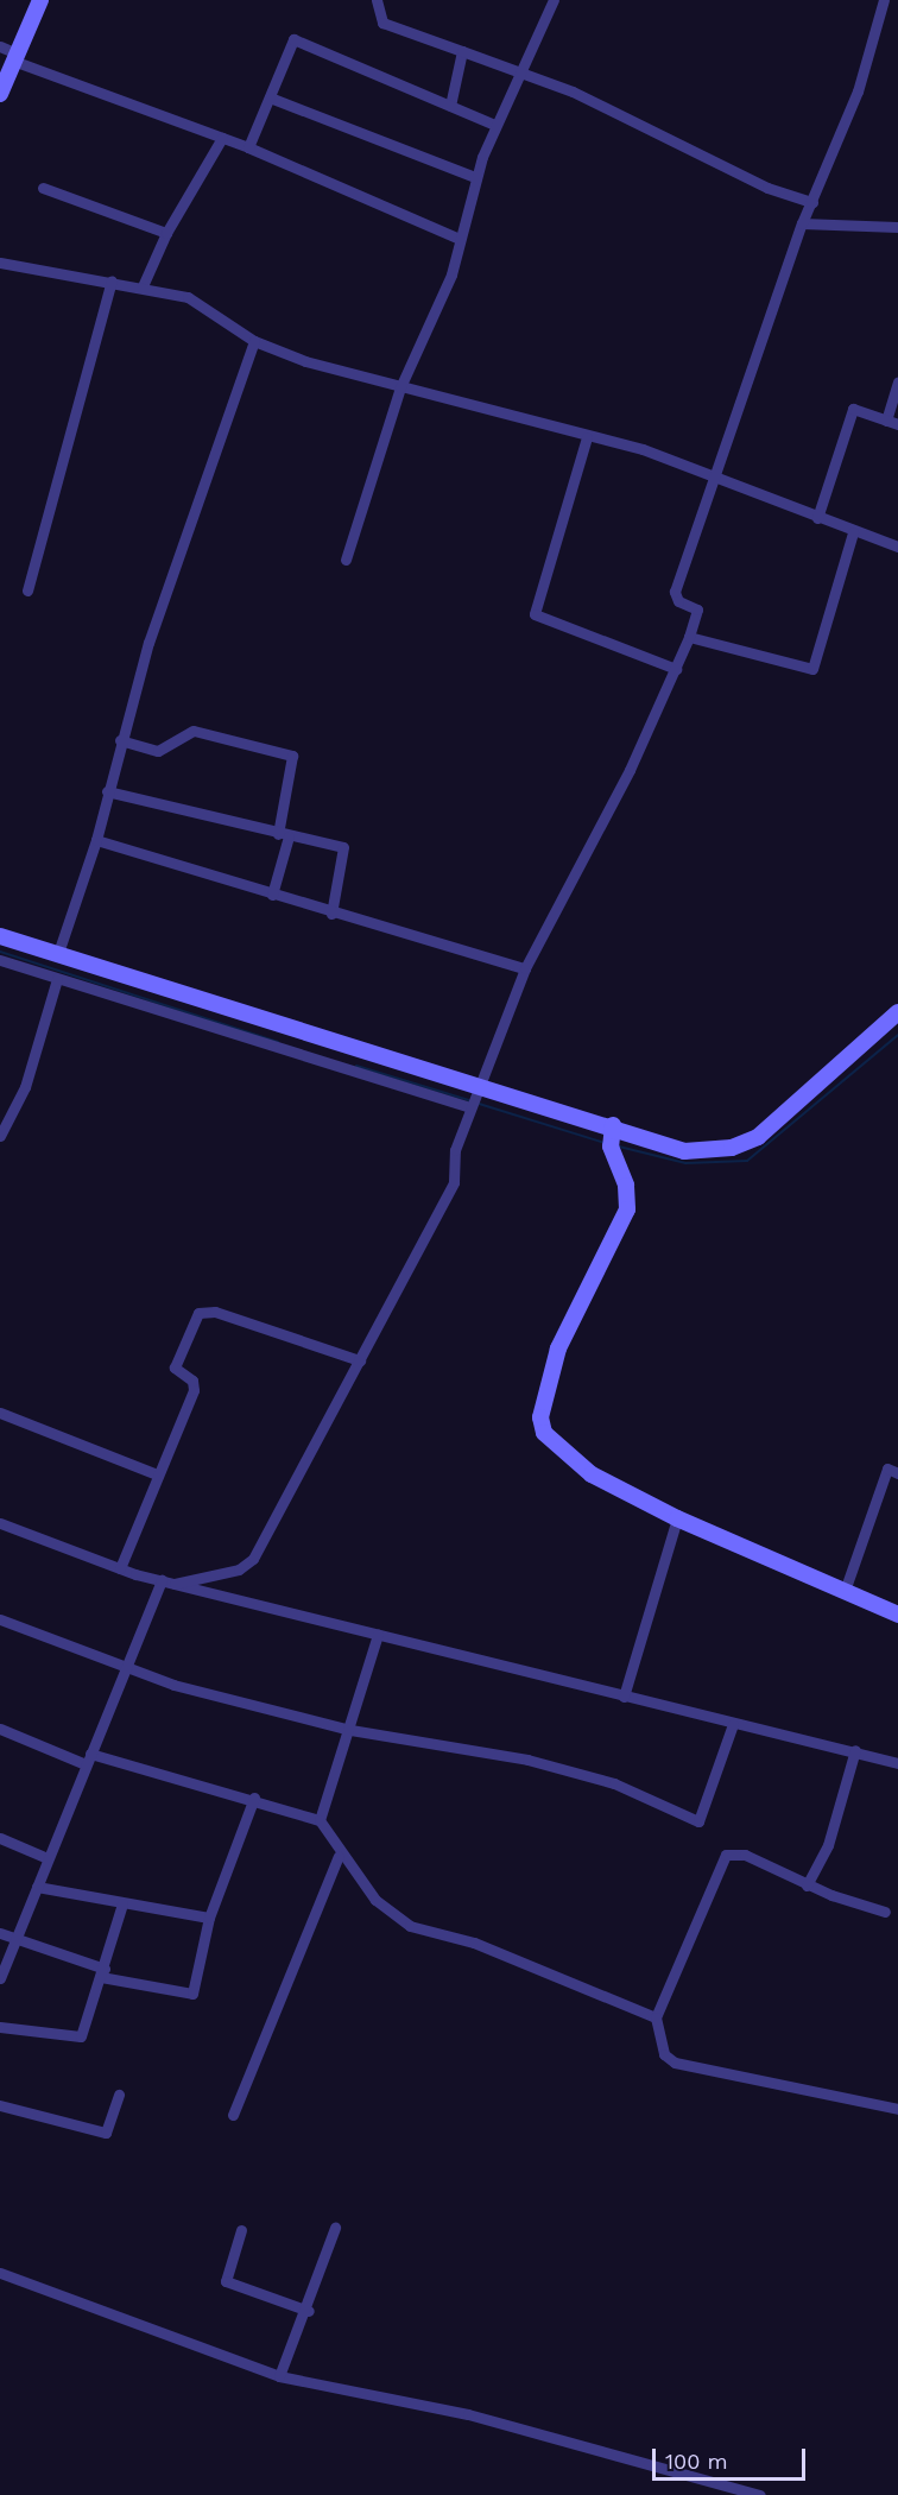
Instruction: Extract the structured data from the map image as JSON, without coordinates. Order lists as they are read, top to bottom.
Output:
{
  "scale_bar": "100 m"
}
